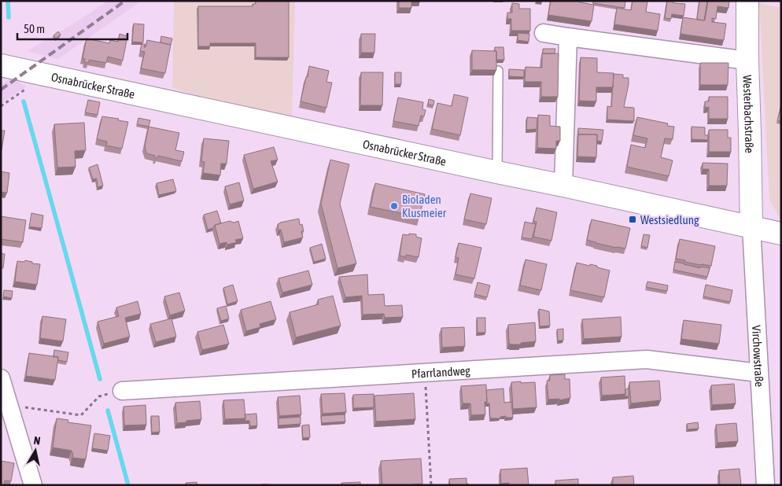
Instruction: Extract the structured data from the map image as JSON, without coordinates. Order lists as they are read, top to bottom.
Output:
{
  "streets": {
    "main road": ["Osnabrücker Straße", "Westerbachstraße"],
    "street": ["Virchowstraße", "Pfarrlandweg"]
  },
  "crossings": [
    ["Osnabrücker Straße", "Westerbachstraße"],
    ["Osnabrücker Straße", "Virchowstraße"],
    ["Westerbachstraße", "Virchowstraße"],
    ["Virchowstraße", "Pfarrlandweg"]
  ],
  "places": {
    "other": ["Bioladen Klusmeier"],
    "transit": ["Westsiedlung"]
  },
  "scale_bar": "50 m",
  "north": "top"
}
